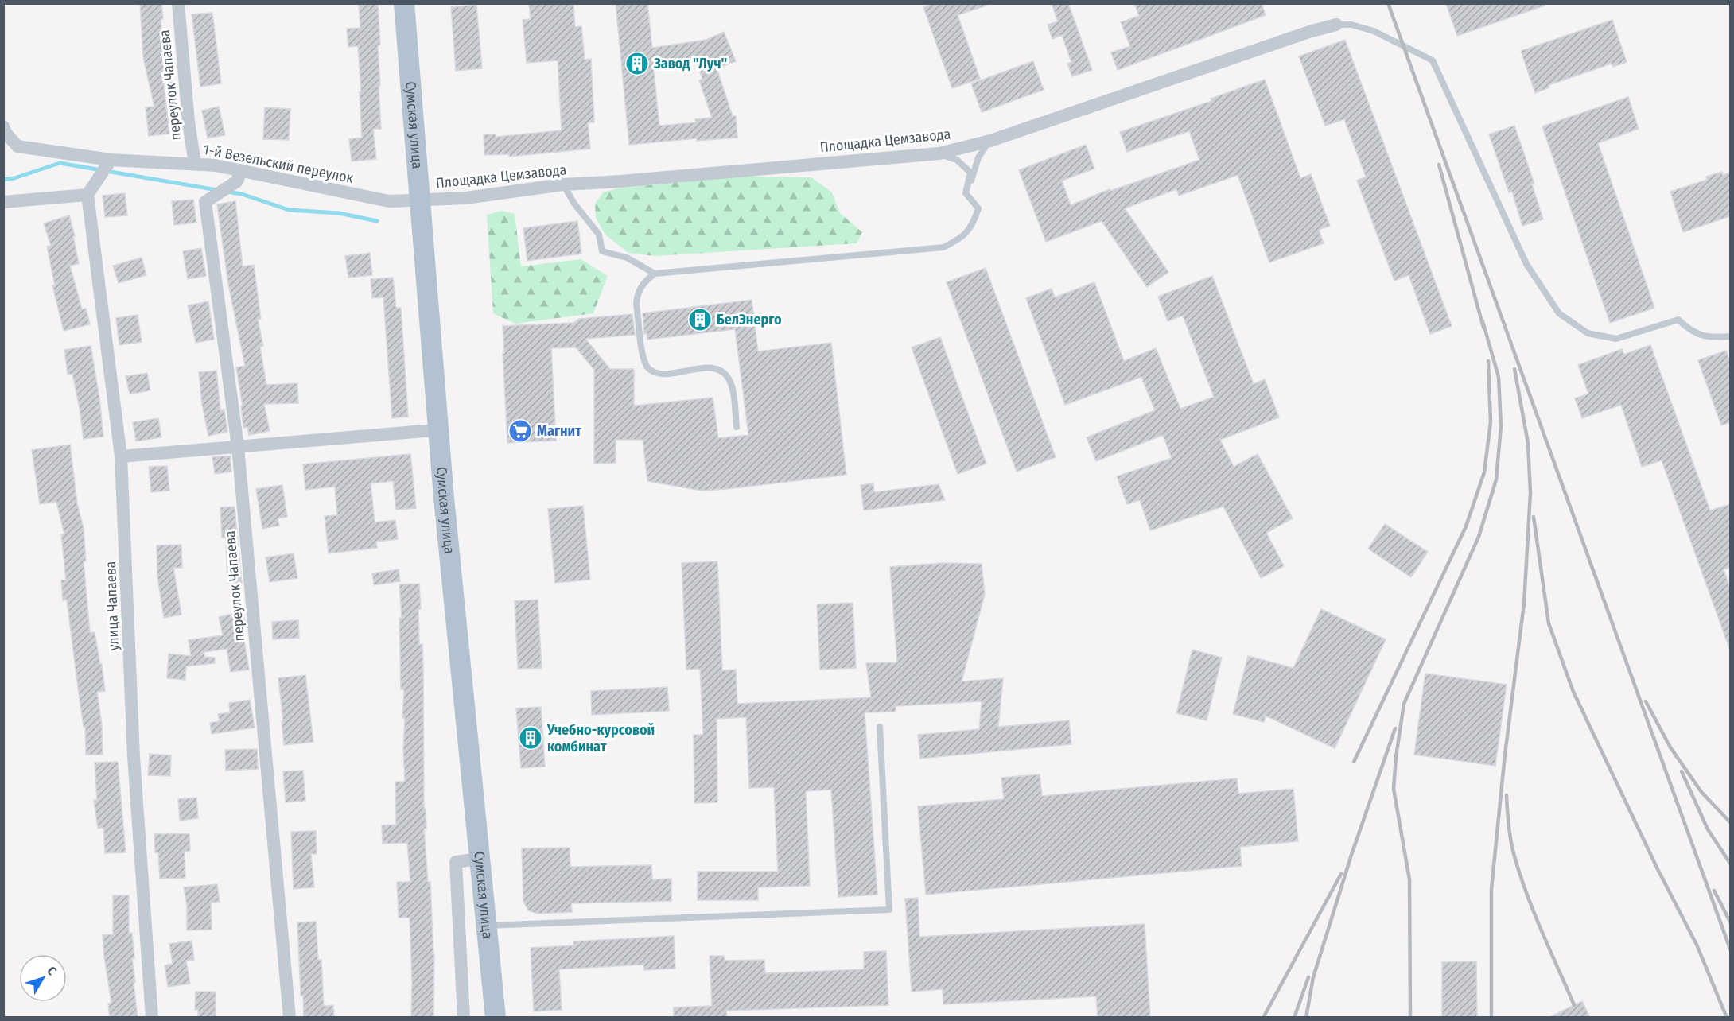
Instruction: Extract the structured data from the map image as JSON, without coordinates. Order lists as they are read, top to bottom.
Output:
{
  "streets": {
    "main road": ["Сумская улица"],
    "street": [
      "переулок Чапаева",
      "Площадка Цемзавода",
      "1-й Везельский переулок",
      "улица Чапаева"
    ]
  },
  "crossings": [
    ["переулок Чапаева", "1-й Везельский переулок"],
    ["Сумская улица", "Площадка Цемзавода"],
    ["Сумская улица", "1-й Везельский переулок"],
    ["Площадка Цемзавода", "1-й Везельский переулок"]
  ],
  "places": {
    "building": ["Завод \"Луч\"", "БелЭнерго", "Учебно-курсовой комбинат"],
    "supermarket": ["Магнит"]
  },
  "north": "top right"
}
